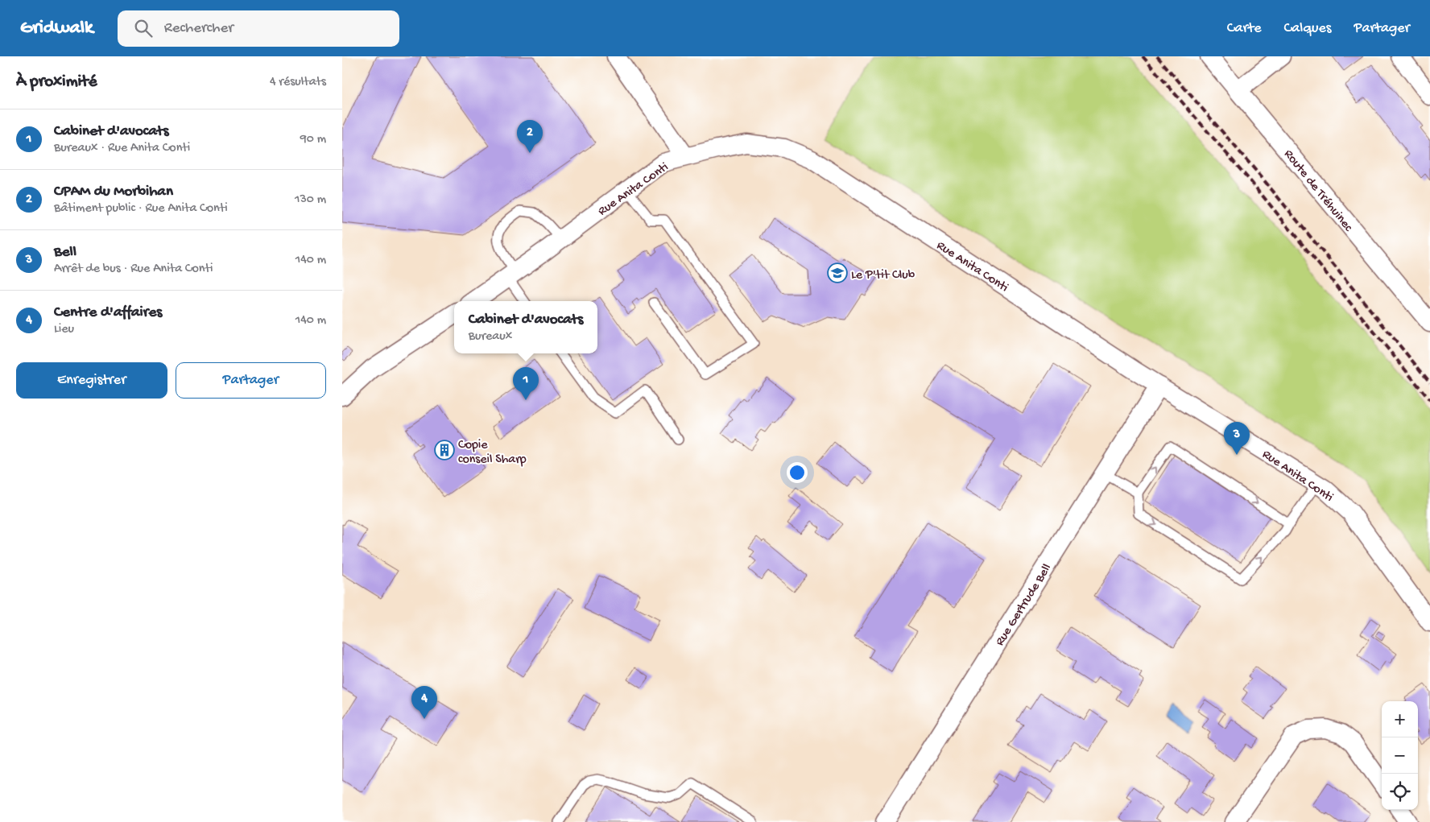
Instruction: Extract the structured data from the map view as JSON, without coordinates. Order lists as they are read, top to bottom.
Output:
{
  "streets": {
    "street": ["Rue Anita Conti", "Route de Tréhuinec", "Rue Gertrude Bell"]
  },
  "crossings": [
    ["Rue Anita Conti", "Rue Gertrude Bell"]
  ],
  "places": {
    "school or university": ["Le P'tit Club"],
    "building": ["Copie conseil Sharp"]
  },
  "page": {
    "header": "Gridwalk",
    "search": "Rechercher",
    "nav": ["Carte", "Calques", "Partager"],
    "heading": ["À proximité", "4 résultats"],
    "list": [
      {
        "mark": "1",
        "name": "Cabinet d'avocats",
        "note": "Bureaux · Rue Anita Conti",
        "value": "90 m"
      },
      {
        "mark": "2",
        "name": "CPAM du Morbihan",
        "note": "Bâtiment public · Rue Anita Conti",
        "value": "130 m"
      },
      {
        "mark": "3",
        "name": "Bell",
        "note": "Arrêt de bus · Rue Anita Conti",
        "value": "140 m"
      },
      {
        "mark": "4",
        "name": "Centre d'affaires",
        "note": "Lieu",
        "value": "140 m"
      }
    ],
    "pins": [
      "2",
      "1",
      "3",
      "4"
    ],
    "popup": ["Cabinet d'avocats", "Bureaux"],
    "buttons": ["Enregistrer", "Partager"],
    "map_buttons": ["+", "−"]
  }
}
